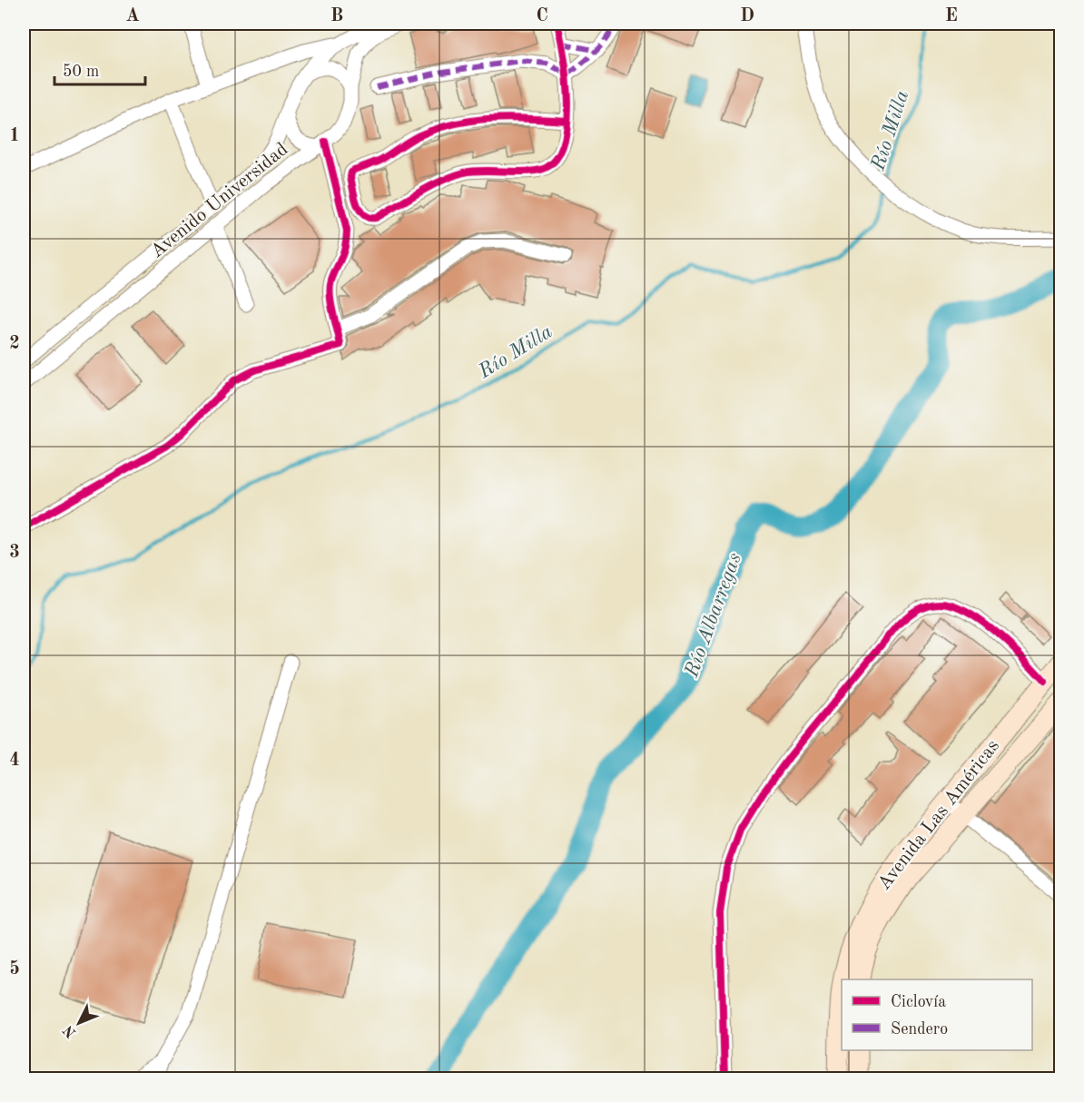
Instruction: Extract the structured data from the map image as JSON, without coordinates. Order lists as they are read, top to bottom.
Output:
{
  "streets": {
    "street": ["Avenido Universidad", "Avenida Las Américas"]
  },
  "water": ["Río Milla", "Río Albarregas"],
  "legend": ["Ciclovía", "Sendero"],
  "scale_bar": "50 m",
  "north": "bottom left",
  "grid": {
    "columns": [
      "A",
      "B",
      "C",
      "D",
      "E"
    ],
    "rows": [
      "1",
      "2",
      "3",
      "4",
      "5"
    ]
  }
}
